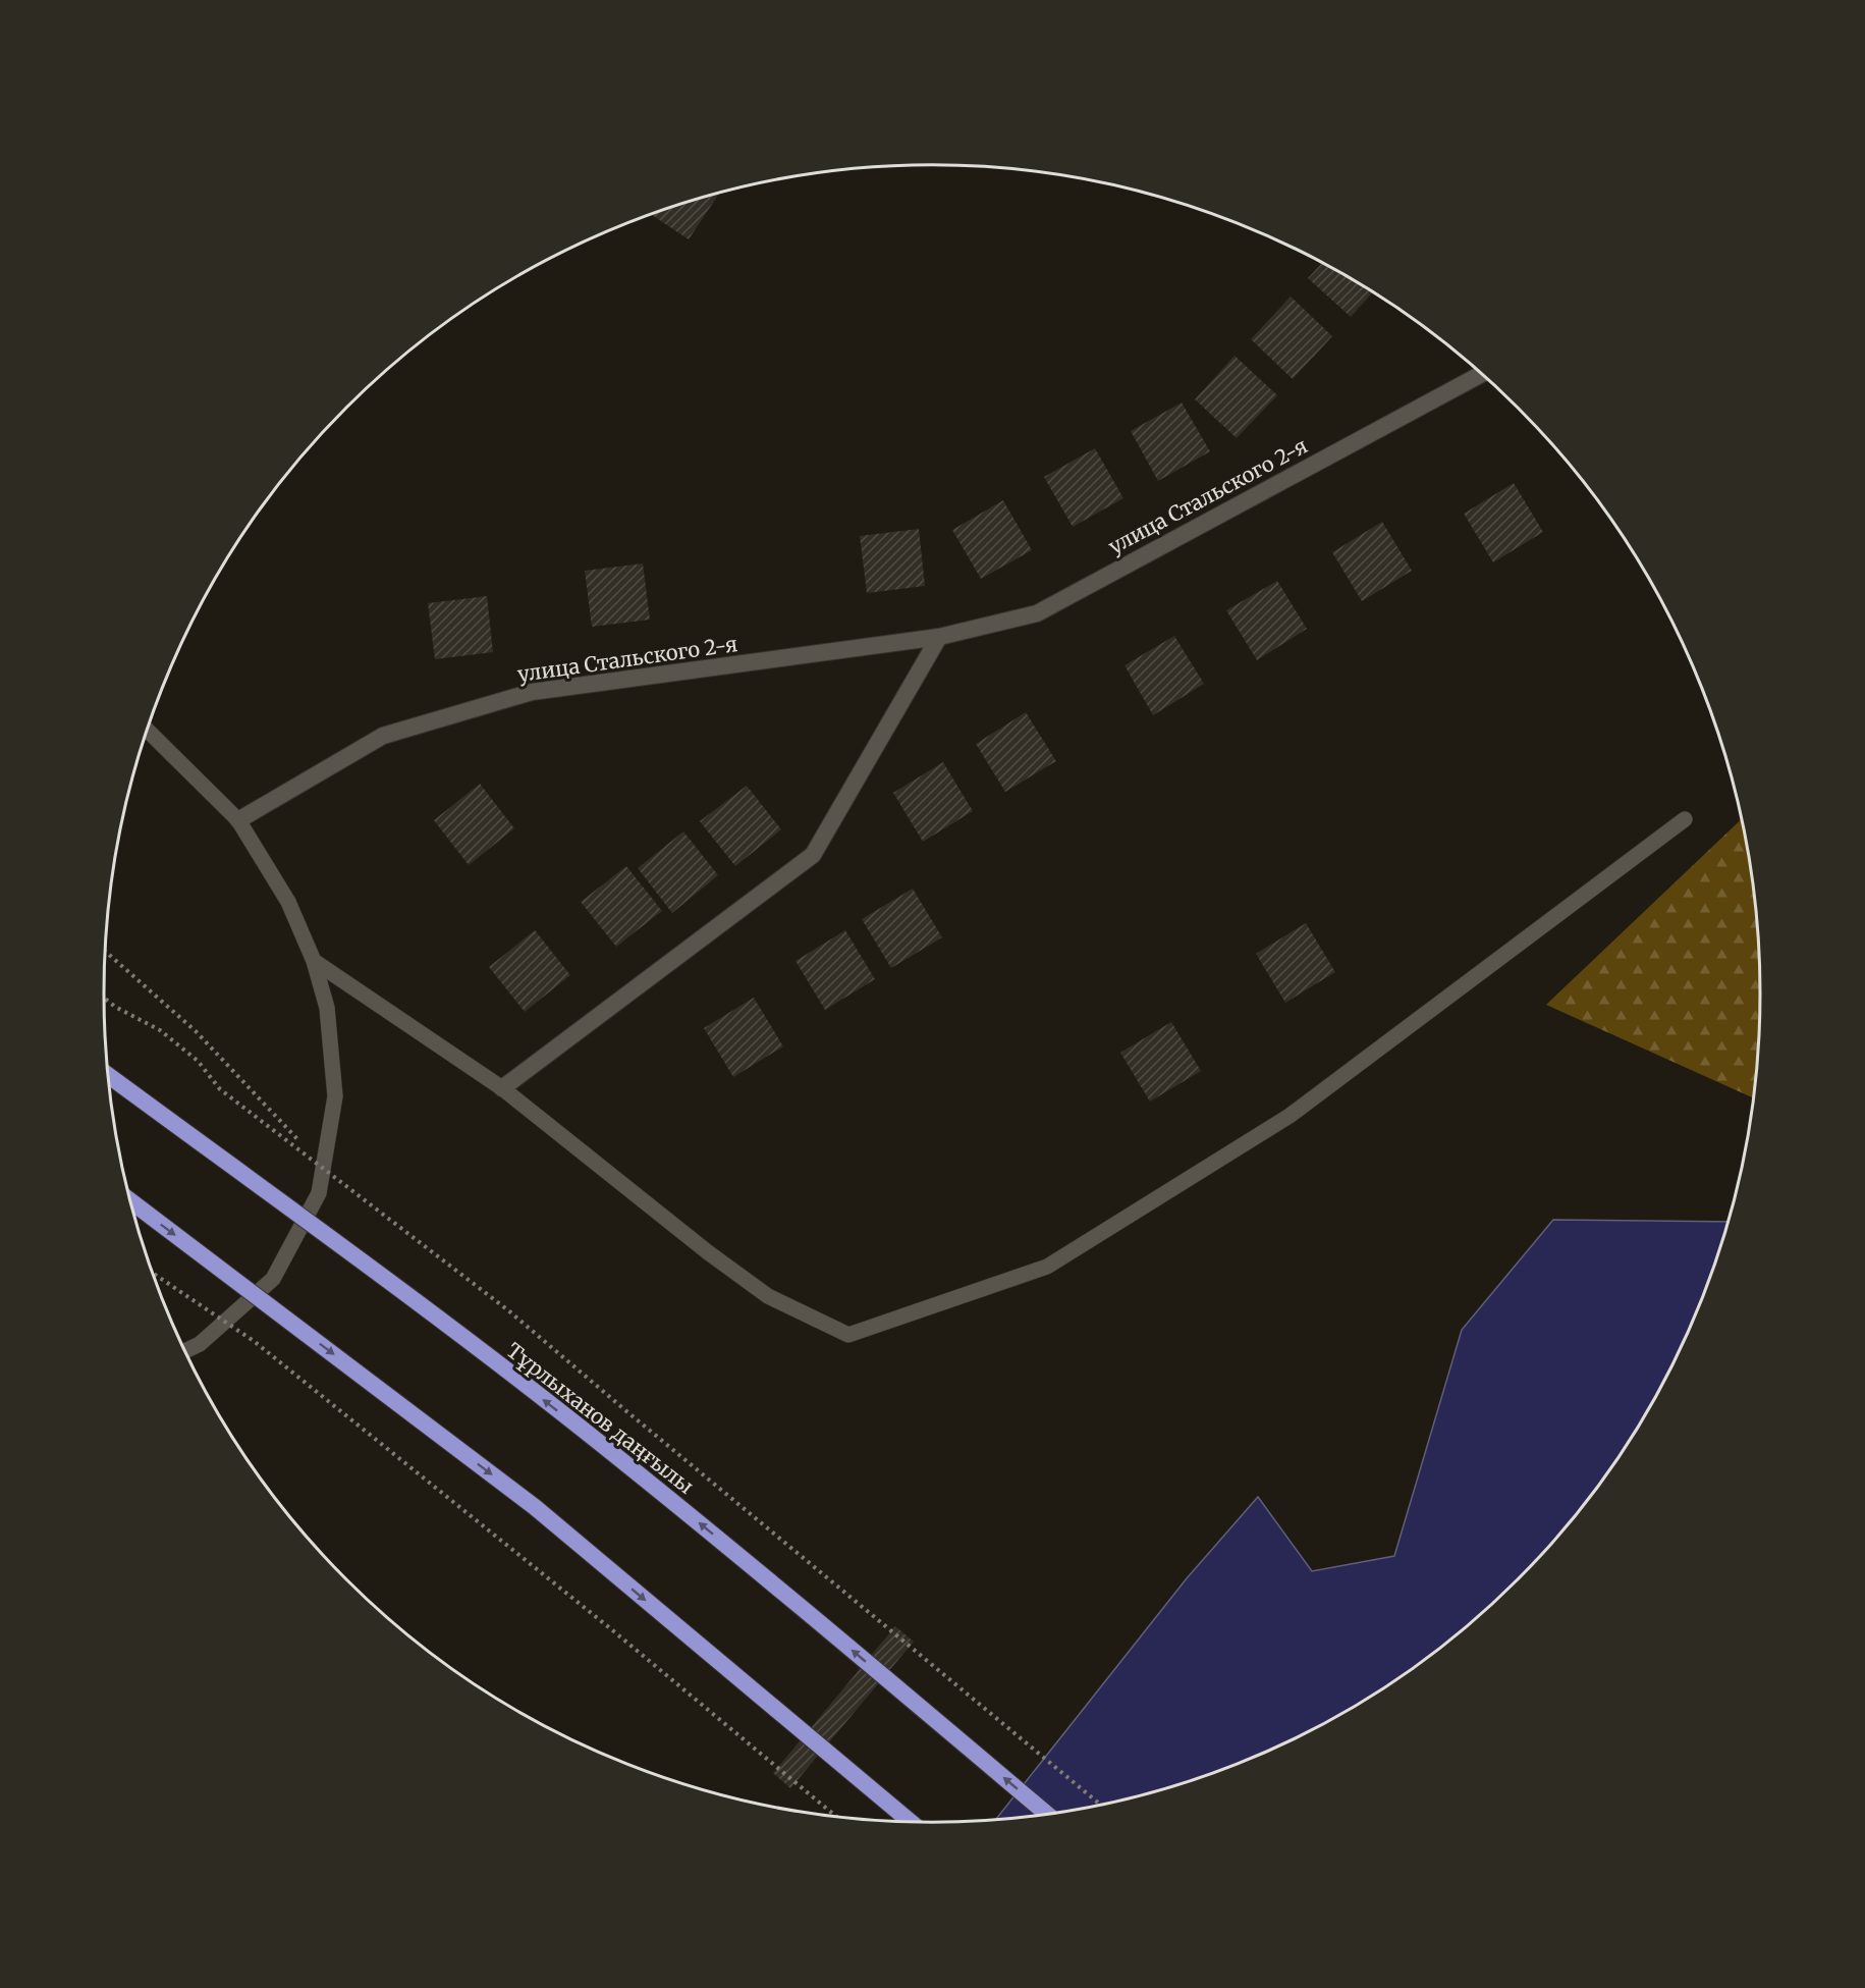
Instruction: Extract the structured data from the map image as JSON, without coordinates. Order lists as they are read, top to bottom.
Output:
{
  "streets": {
    "highway": ["Тұрлыханов даңғылы"],
    "street": ["улица Стальского 2-я"]
  }
}
